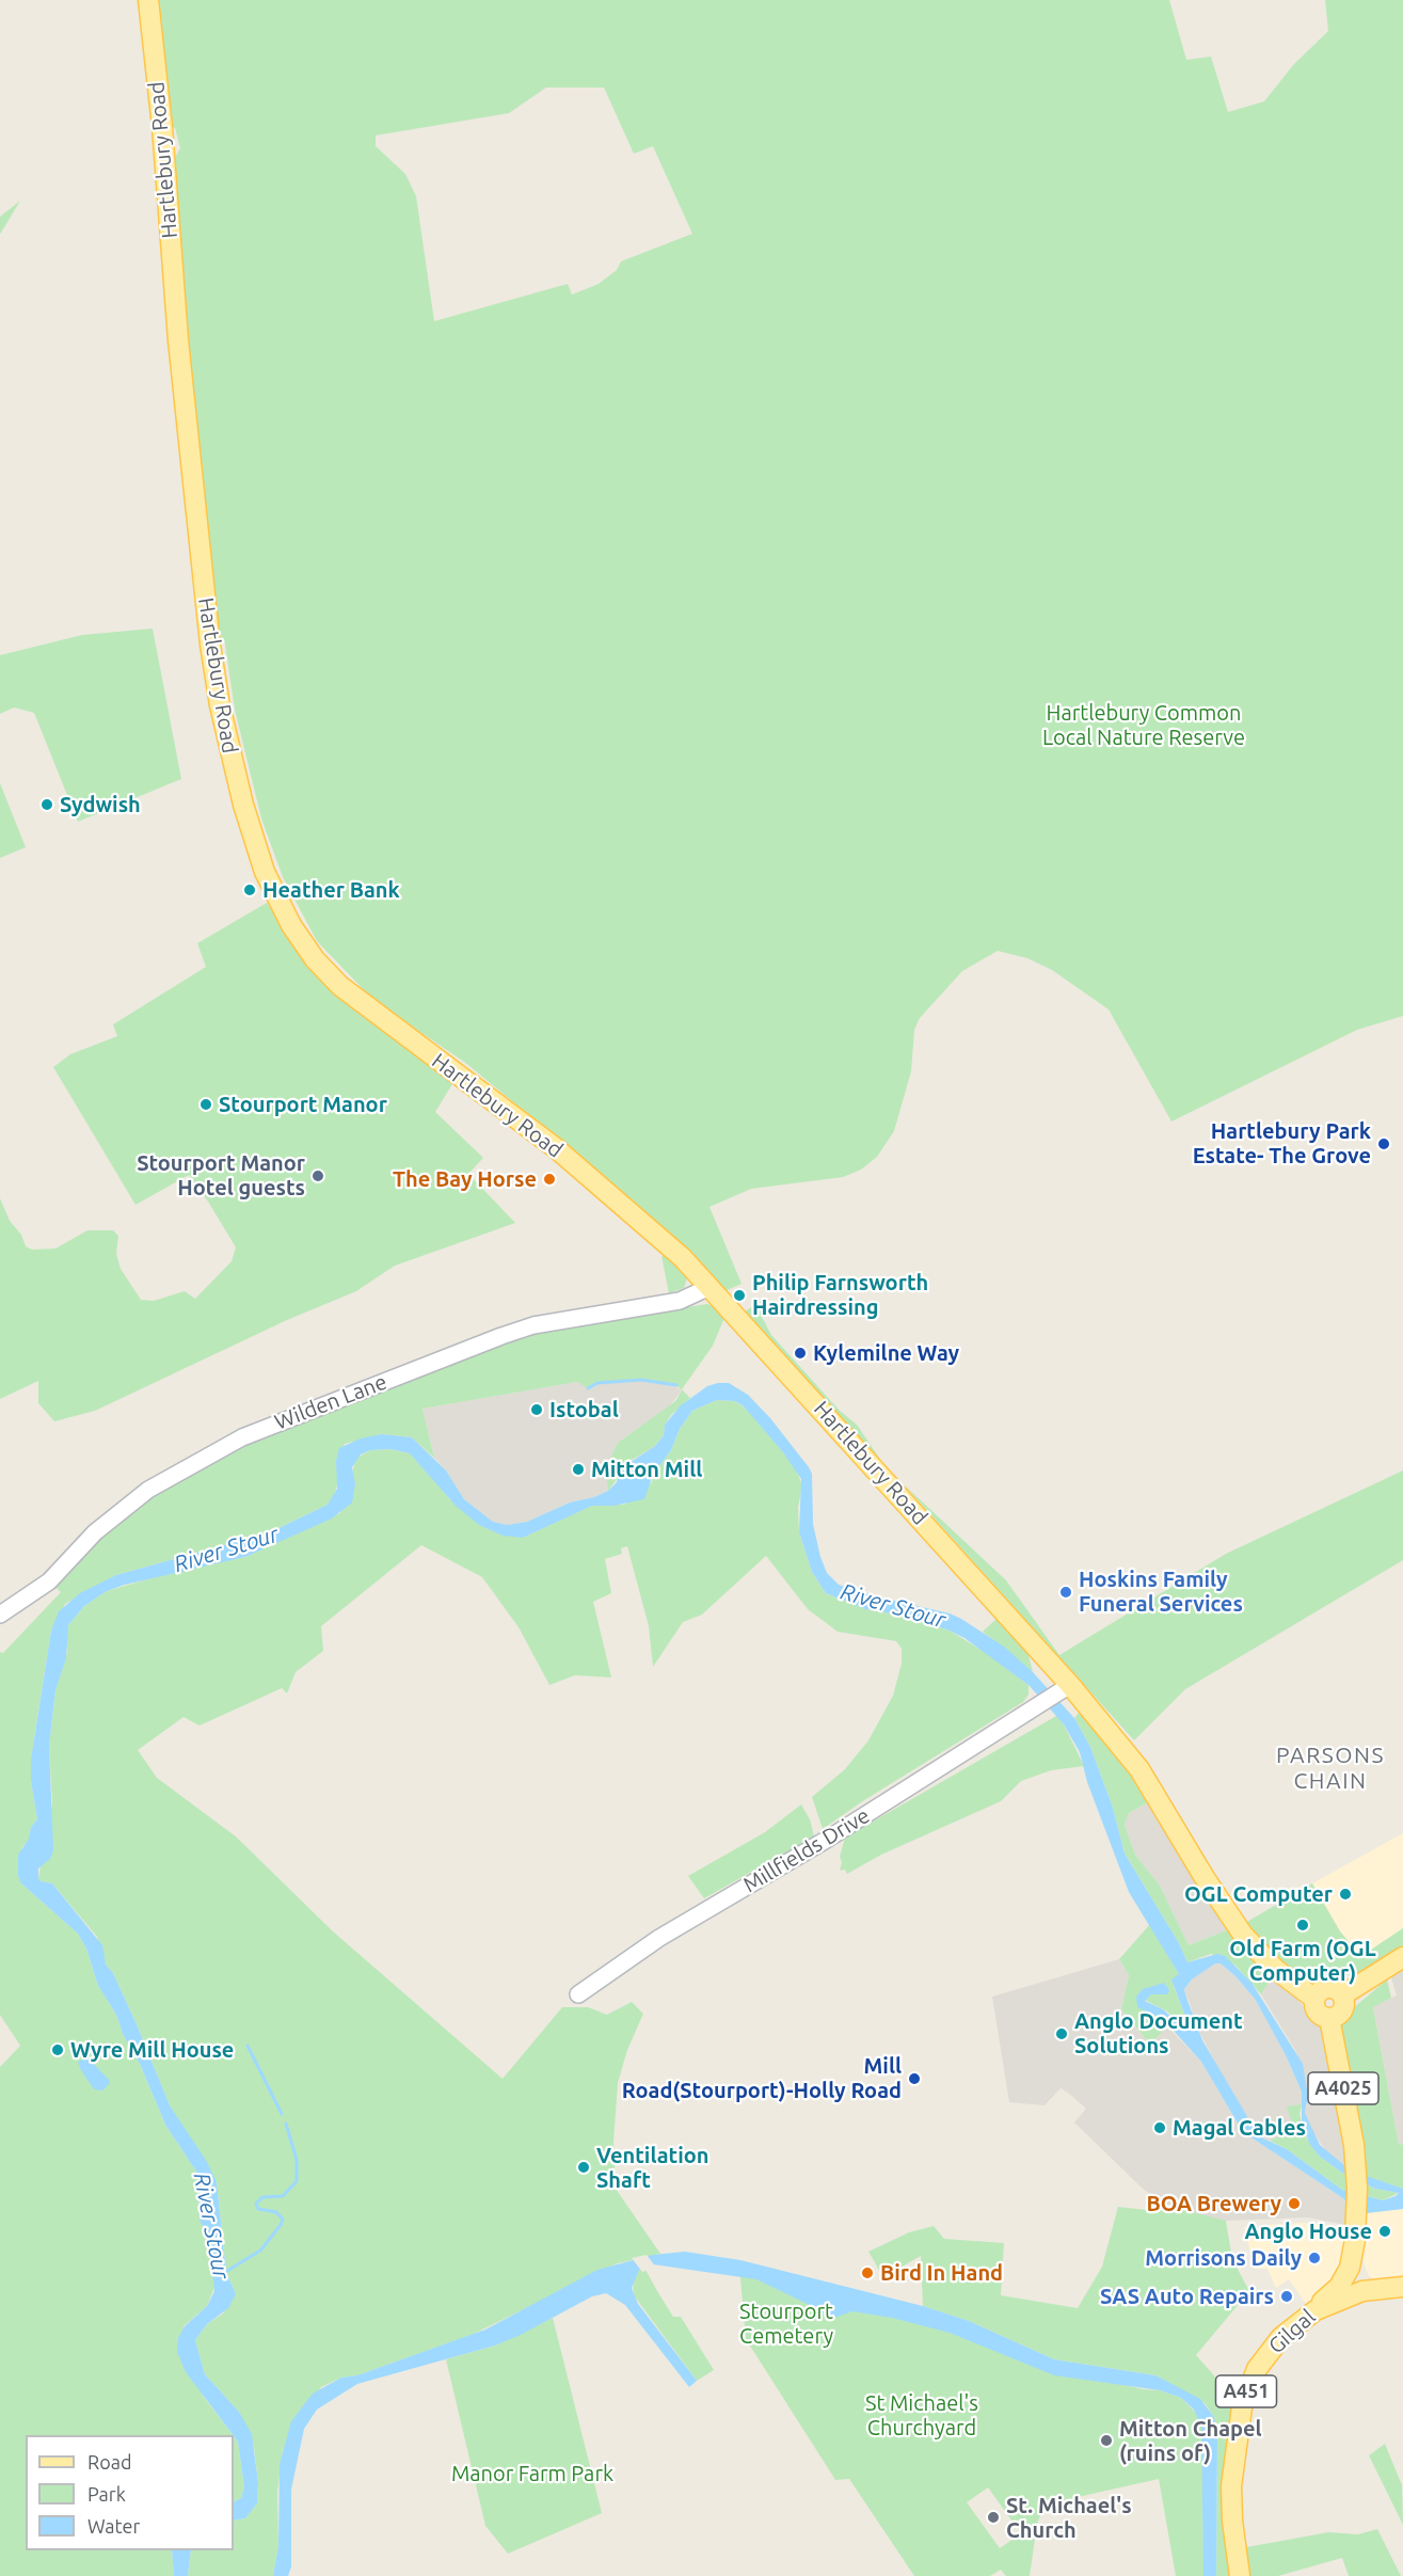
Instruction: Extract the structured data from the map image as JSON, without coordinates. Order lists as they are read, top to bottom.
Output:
{
  "streets": {
    "main road": [
      "Hartlebury Road",
      "A4025",
      "Gilgal",
      "A451"
    ],
    "street": ["Wilden Lane", "Millfields Drive"]
  },
  "crossings": [
    ["Hartlebury Road", "Wilden Lane"],
    ["Hartlebury Road", "Millfields Drive"],
    ["Hartlebury Road", "A4025"],
    ["A4025", "Gilgal"]
  ],
  "districts": ["PARSONS CHAIN"],
  "water": ["River Stour"],
  "parks": [
    "Hartlebury Common Local Nature Reserve",
    "Stourport Cemetery",
    "St Michael's Churchyard",
    "Manor Farm Park"
  ],
  "places": [
    "Sydwish",
    "Heather Bank",
    "Stourport Manor",
    "Hartlebury Park Estate- The Grove",
    "Stourport Manor Hotel guests",
    "The Bay Horse",
    "Philip Farnsworth Hairdressing",
    "Kylemilne Way",
    "Istobal",
    "Mitton Mill",
    "Hoskins Family Funeral Services",
    "OGL Computer",
    "Old Farm (OGL Computer)",
    "Anglo Document Solutions",
    "Wyre Mill House",
    "Mill Road(Stourport)-Holly Road",
    "Magal Cables",
    "Ventilation Shaft",
    "BOA Brewery",
    "Anglo House",
    "Morrisons Daily",
    "Bird In Hand",
    "SAS Auto Repairs",
    "Mitton Chapel (ruins of)",
    "St. Michael's Church"
  ],
  "legend": ["Road", "Park", "Water"]
}
